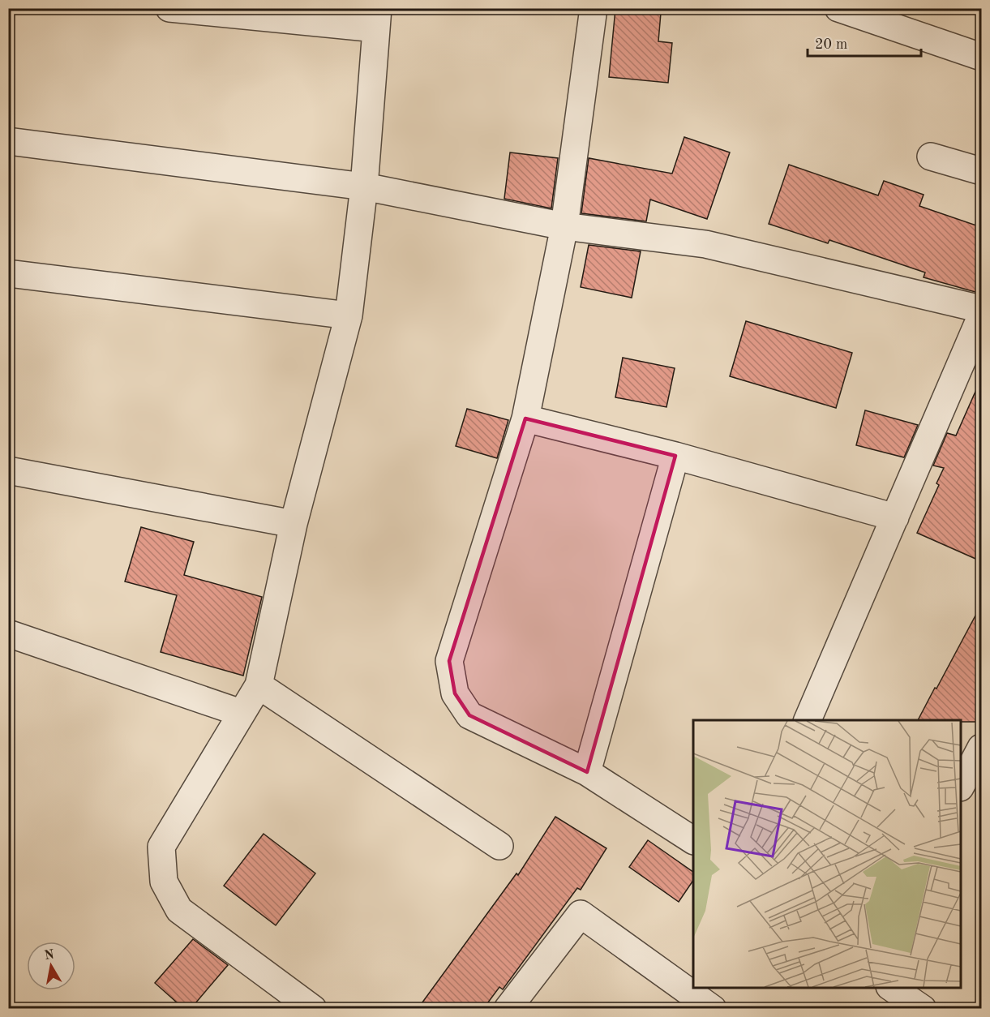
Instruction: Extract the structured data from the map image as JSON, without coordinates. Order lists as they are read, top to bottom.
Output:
{
  "scale_bar": "20 m",
  "north": "top"
}
